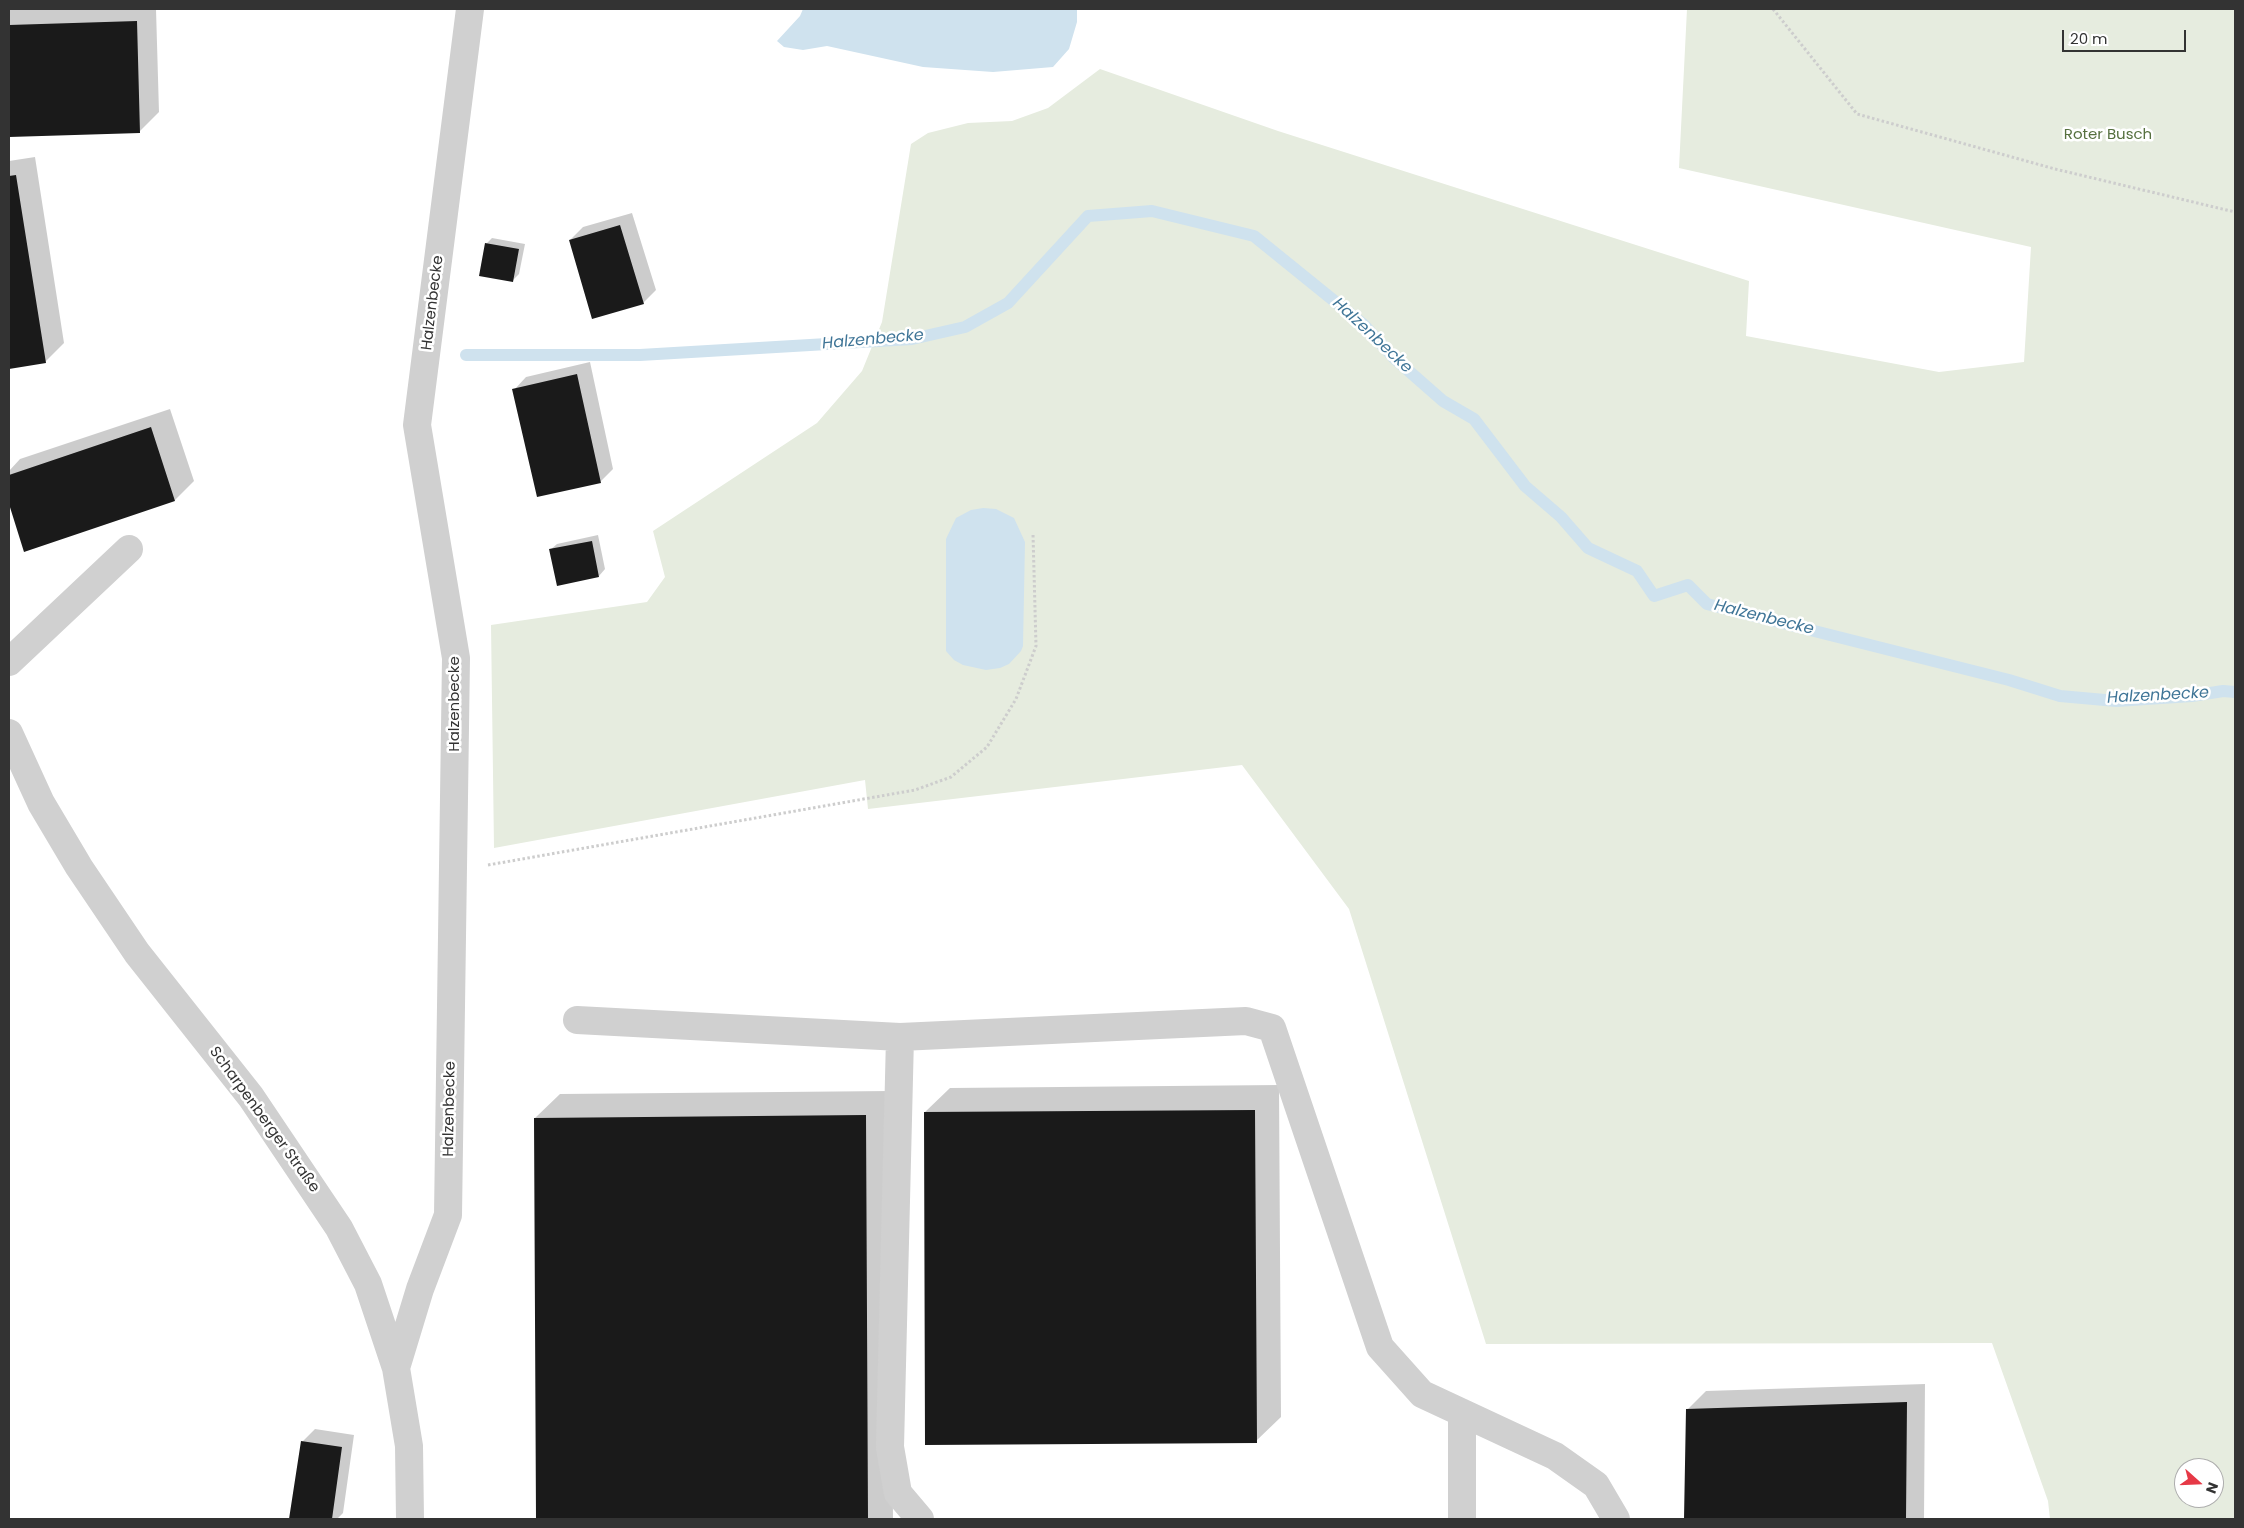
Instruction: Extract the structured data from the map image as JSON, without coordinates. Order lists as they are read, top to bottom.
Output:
{
  "streets": {
    "street": ["Halzenbecke", "Scharpenberger Straße"]
  },
  "crossings": [
    ["Halzenbecke", "Scharpenberger Straße"]
  ],
  "water": ["Halzenbecke"],
  "parks": ["Roter Busch"],
  "scale_bar": "20 m",
  "north": "right"
}
